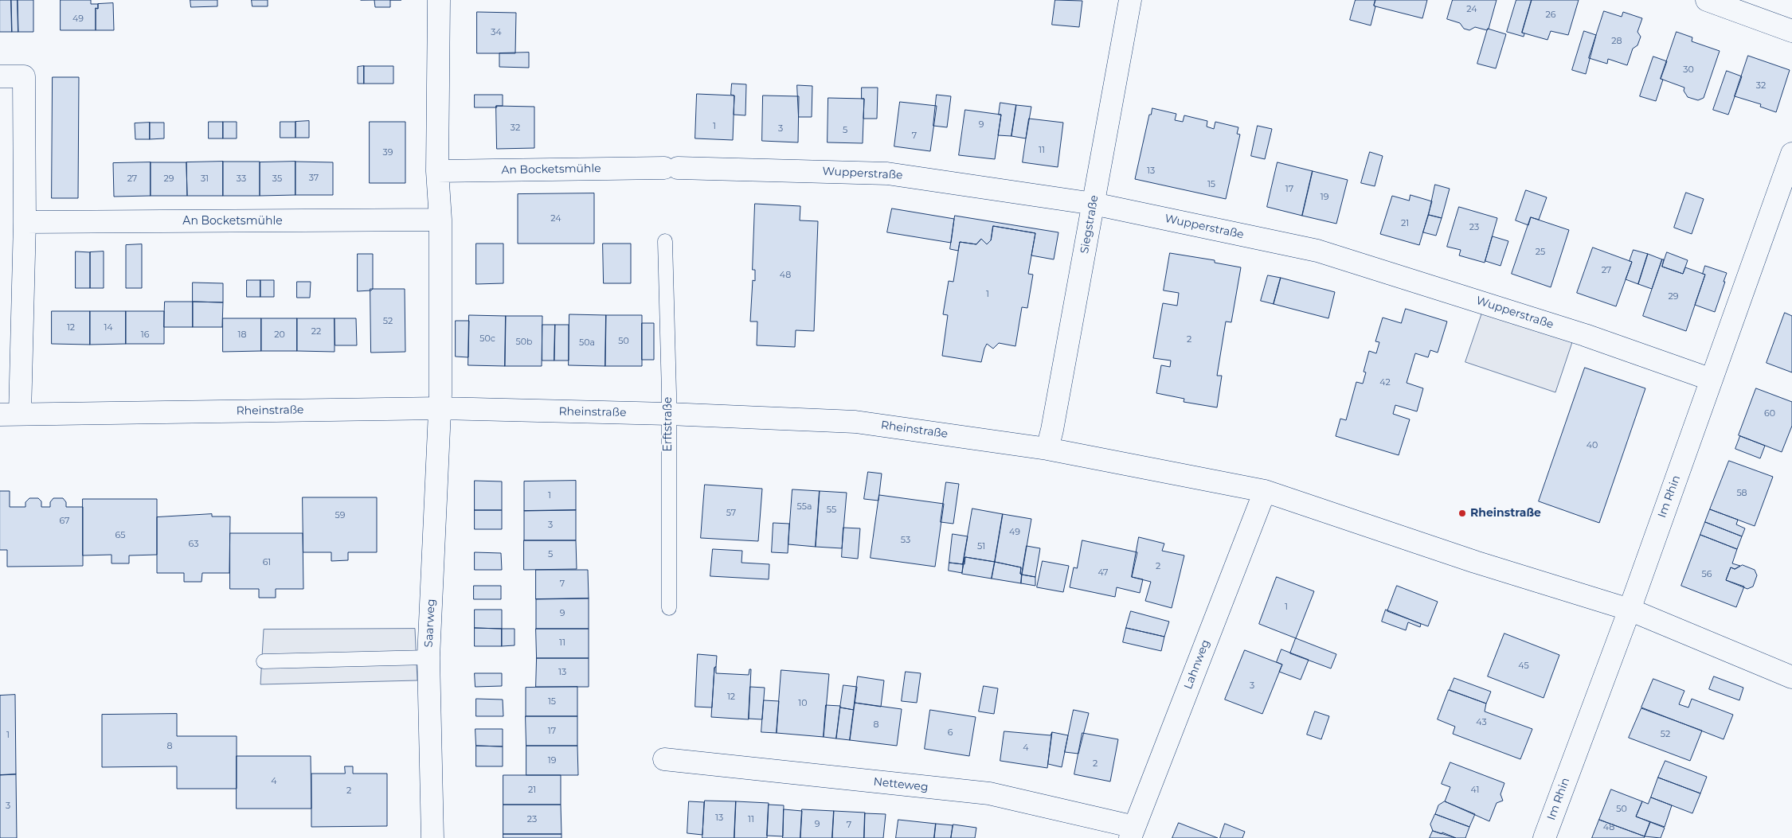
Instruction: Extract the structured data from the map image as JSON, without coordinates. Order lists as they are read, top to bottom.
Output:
{
  "streets": {
    "street": [
      "An Bocketsmühle",
      "Wupperstraße",
      "Siegstraße",
      "Rheinstraße",
      "Im Rhin",
      "Saarweg",
      "Lahnweg",
      "Netteweg"
    ],
    "lane": ["Erftstraße"]
  },
  "crossings": [
    ["An Bocketsmühle", "Wupperstraße"],
    ["Wupperstraße", "Siegstraße"],
    ["Wupperstraße", "Im Rhin"],
    ["Siegstraße", "Rheinstraße"],
    ["Rheinstraße", "Erftstraße"],
    ["Rheinstraße", "Im Rhin"],
    ["Rheinstraße", "Saarweg"],
    ["Rheinstraße", "Lahnweg"],
    ["Lahnweg", "Netteweg"]
  ],
  "places": ["Rheinstraße"],
  "house_numbers": [
    "24",
    "26",
    "49",
    "34",
    "28",
    "30",
    "32",
    "9",
    "1",
    "32",
    "3",
    "5",
    "7",
    "11",
    "39",
    "13",
    "37",
    "27",
    "29",
    "31",
    "33",
    "35",
    "15",
    "17",
    "19",
    "24",
    "21",
    "23",
    "25",
    "27",
    "48",
    "1",
    "29",
    "52",
    "12",
    "14",
    "22",
    "16",
    "18",
    "20",
    "50c",
    "2",
    "50",
    "50b",
    "50a",
    "42",
    "60",
    "40",
    "58",
    "1",
    "55a",
    "55",
    "57",
    "59",
    "67",
    "3",
    "49",
    "65",
    "53",
    "63",
    "51",
    "5",
    "61",
    "2",
    "47",
    "56",
    "7",
    "1",
    "9",
    "11",
    "45",
    "13",
    "3",
    "12",
    "15",
    "10",
    "43",
    "8",
    "17",
    "6",
    "52",
    "1",
    "8",
    "4",
    "19",
    "2",
    "4",
    "21",
    "41",
    "2",
    "3",
    "50",
    "13",
    "23",
    "11",
    "9",
    "7",
    "48"
  ]
}
